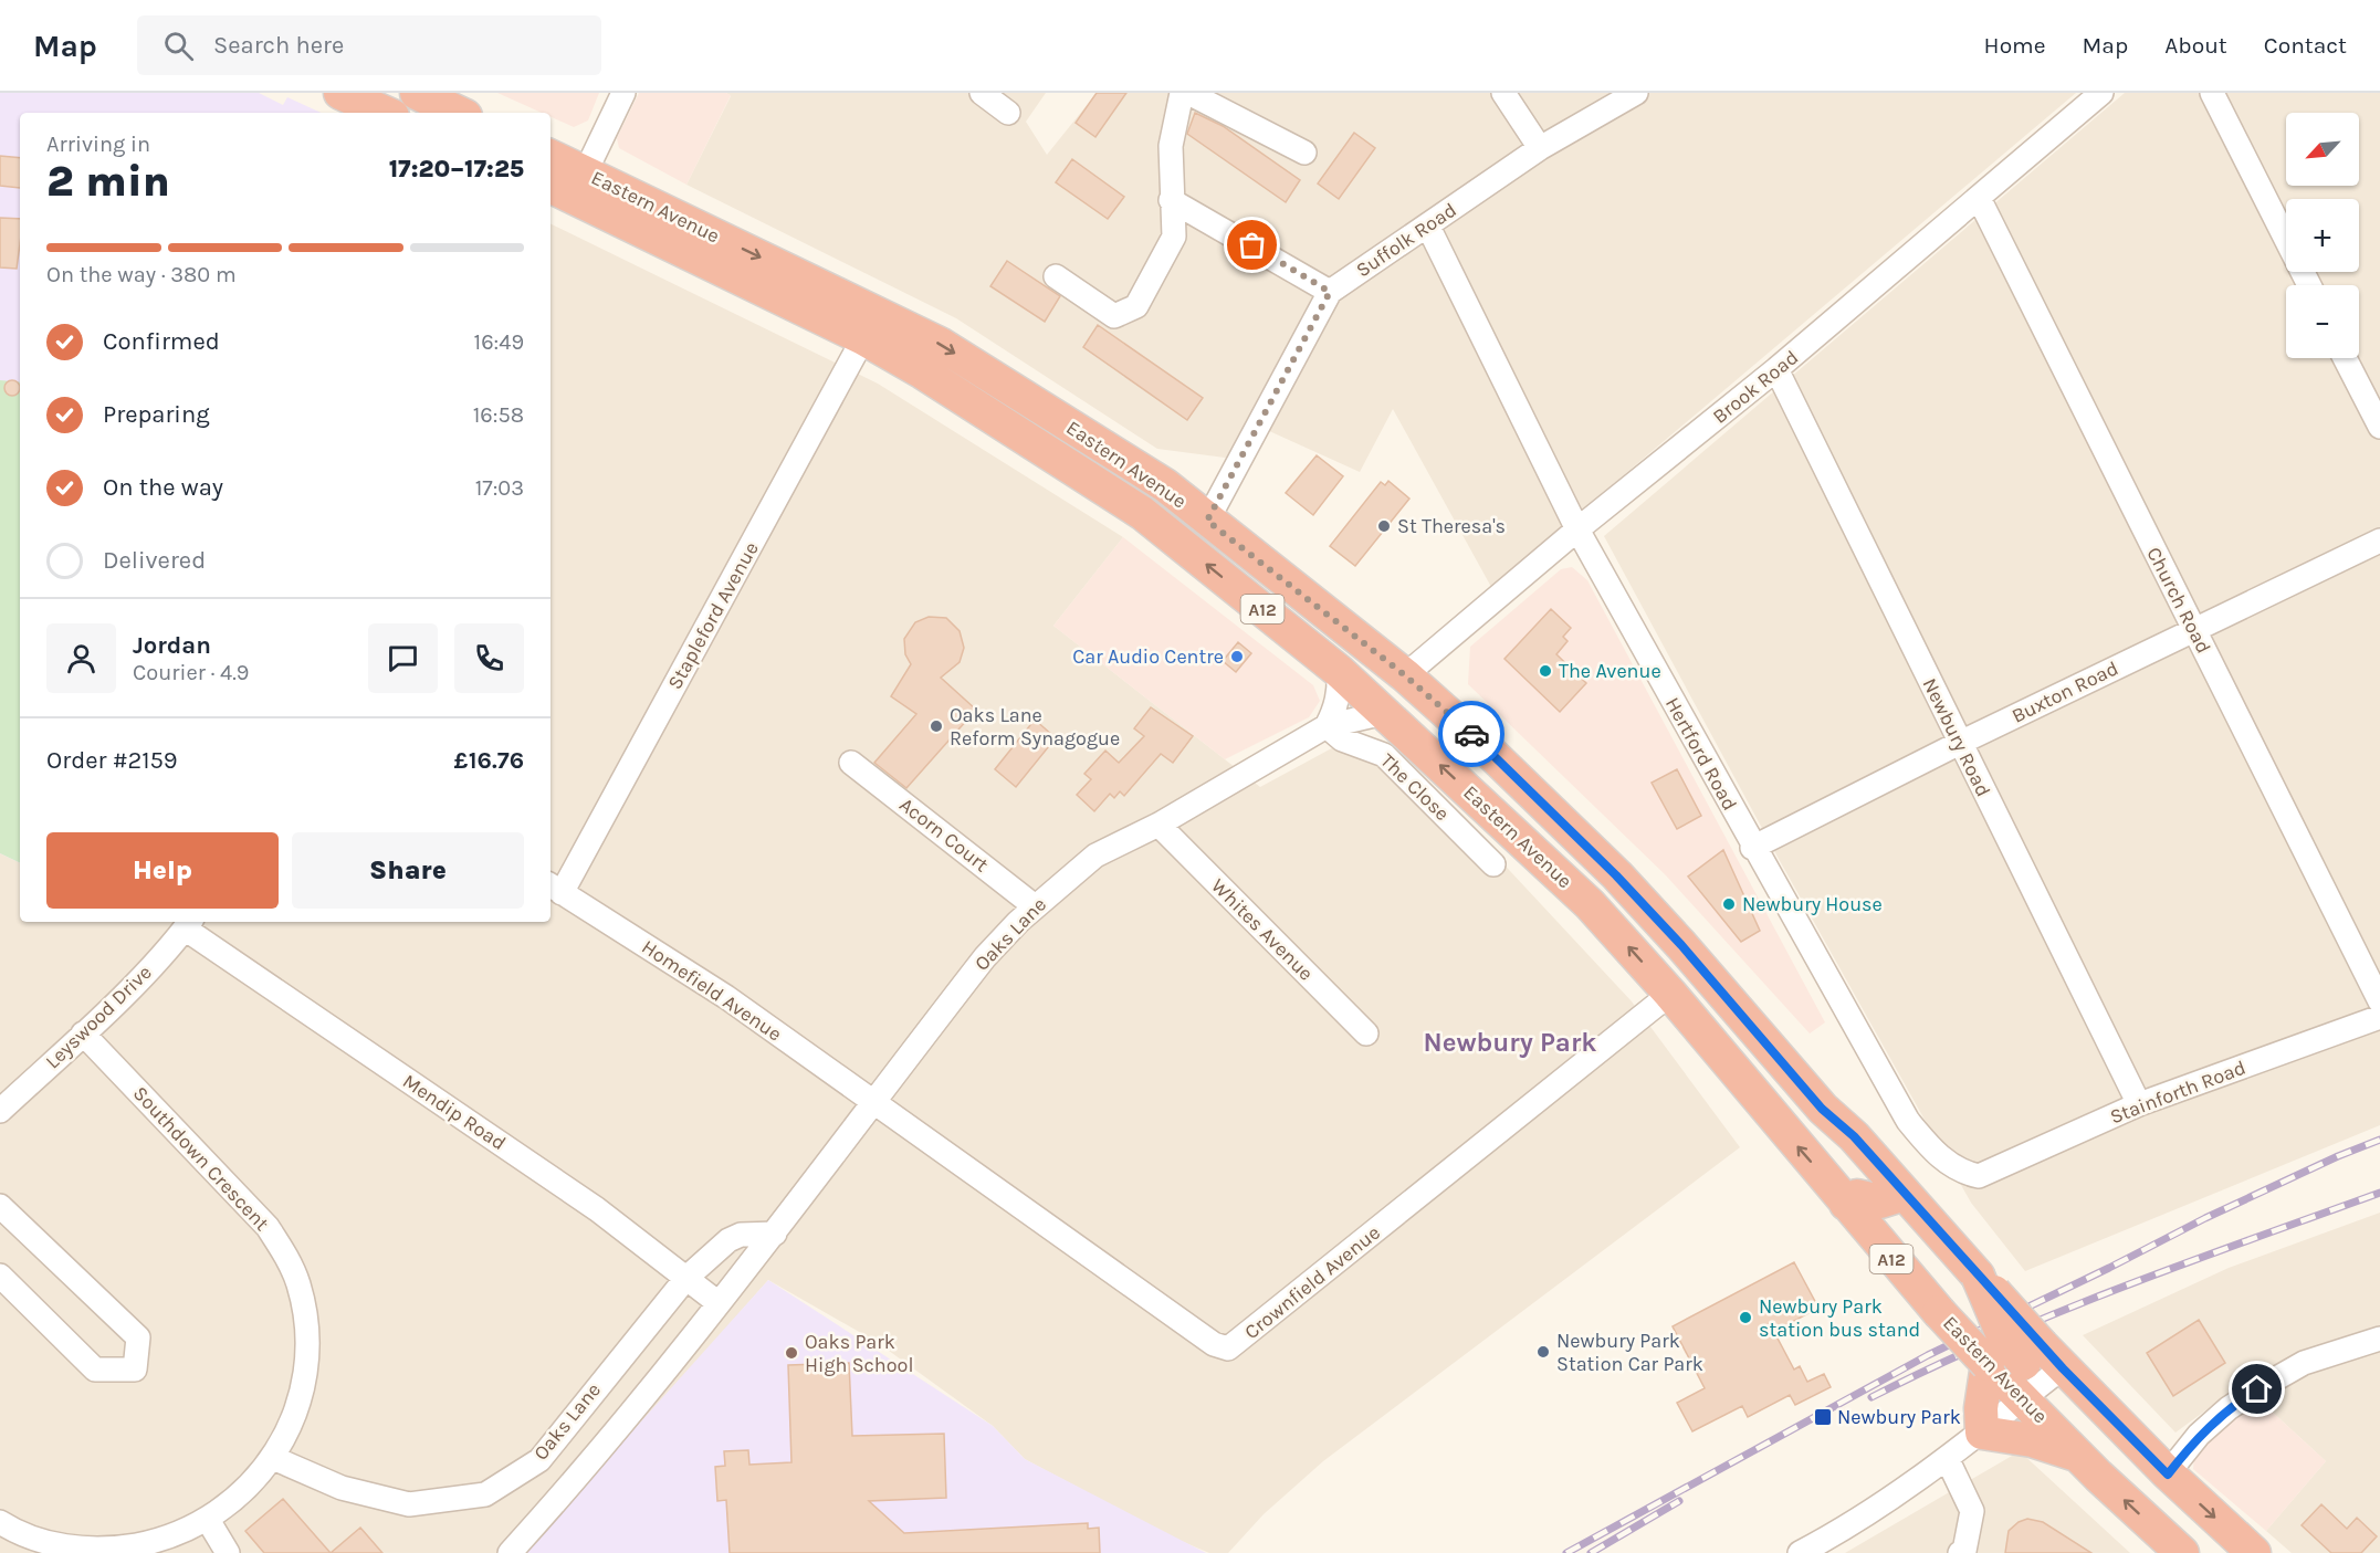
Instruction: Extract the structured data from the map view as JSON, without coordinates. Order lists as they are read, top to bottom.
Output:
{
  "streets": {
    "highway": ["Eastern Avenue", "A12"],
    "street": [
      "Suffolk Road",
      "Brook Road",
      "Church Road",
      "Stapleford Avenue",
      "Buxton Road",
      "Newbury Road",
      "Hertford Road",
      "The Close",
      "Acorn Court",
      "Whites Avenue",
      "Oaks Lane",
      "Homefield Avenue",
      "Leyswood Drive",
      "Stainforth Road",
      "Mendip Road",
      "Southdown Crescent",
      "Crownfield Avenue"
    ]
  },
  "crossings": [
    ["Eastern Avenue", "Suffolk Road"],
    ["Eastern Avenue", "Brook Road"],
    ["Eastern Avenue", "Stapleford Avenue"],
    ["Eastern Avenue", "Oaks Lane"],
    ["Eastern Avenue", "Crownfield Avenue"],
    ["Suffolk Road", "Hertford Road"],
    ["Brook Road", "Church Road"],
    ["Brook Road", "Newbury Road"],
    ["Brook Road", "Hertford Road"],
    ["Church Road", "Buxton Road"],
    ["Stapleford Avenue", "Homefield Avenue"],
    ["Buxton Road", "Newbury Road"],
    ["Buxton Road", "Hertford Road"],
    ["Newbury Road", "Stainforth Road"],
    ["Hertford Road", "Stainforth Road"],
    ["The Close", "Oaks Lane"],
    ["Acorn Court", "Oaks Lane"],
    ["Whites Avenue", "Oaks Lane"],
    ["Oaks Lane", "Homefield Avenue"],
    ["Oaks Lane", "Mendip Road"],
    ["Oaks Lane", "Southdown Crescent"],
    ["Oaks Lane", "Crownfield Avenue"],
    ["Homefield Avenue", "Crownfield Avenue"],
    ["Leyswood Drive", "Mendip Road"],
    ["Leyswood Drive", "Southdown Crescent"]
  ],
  "districts": ["Newbury Park"],
  "places": {
    "other": [
      "St Theresa's",
      "Car Audio Centre",
      "The Avenue",
      "Oaks Lane Reform Synagogue",
      "Newbury House",
      "Newbury Park station bus stand",
      "Newbury Park Station Car Park",
      "Oaks Park High School"
    ],
    "transit": ["Newbury Park"]
  },
  "north": "bottom left",
  "page": {
    "header": "Map",
    "search": "Search here",
    "nav": [
      "Home",
      "Map",
      "About",
      "Contact"
    ],
    "map_buttons": ["+", "−"],
    "heading": ["2 min", "Arriving in", "17:20–17:25"],
    "panel": [
      "Jordan",
      "Courier · 4.9",
      "Order #2159",
      "£16.76"
    ],
    "bar": "On the way · 380 m",
    "list": [
      ["Confirmed", "16:49"],
      ["Preparing", "16:58"],
      ["On the way", "17:03"],
      "Delivered"
    ],
    "buttons": ["Help", "Share"]
  }
}
